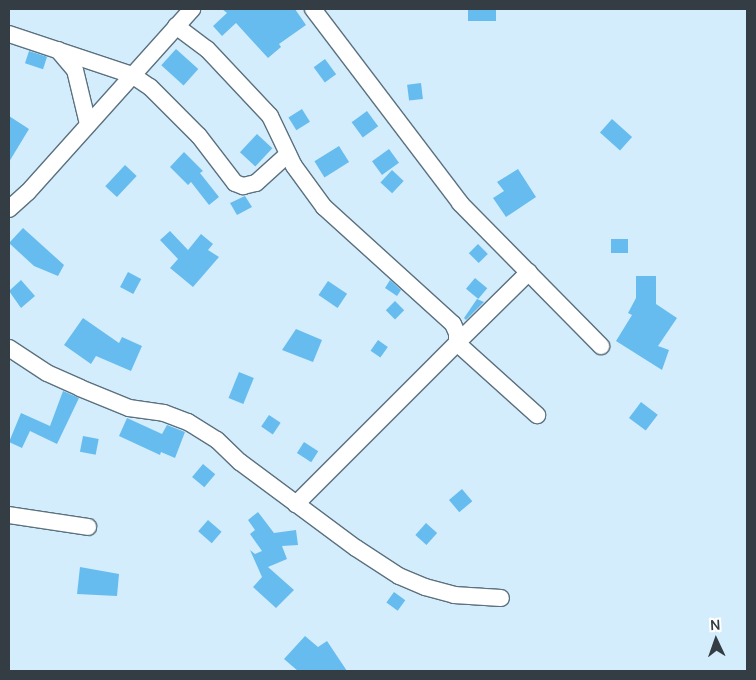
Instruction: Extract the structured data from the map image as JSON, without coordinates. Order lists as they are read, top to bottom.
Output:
{
  "north": "top"
}
